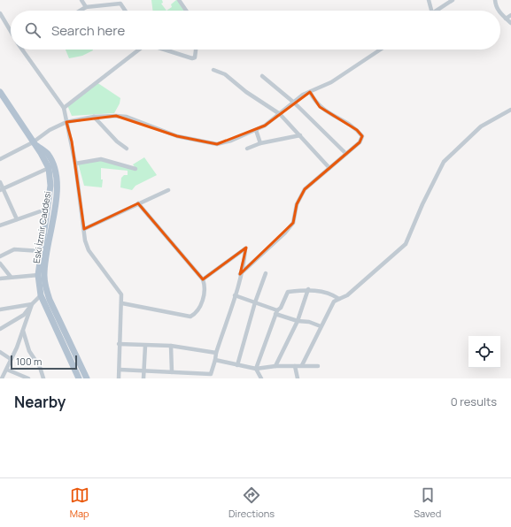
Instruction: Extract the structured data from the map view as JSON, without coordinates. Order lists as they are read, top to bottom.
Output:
{
  "streets": {
    "main road": ["Eski İzmir Caddesi"]
  },
  "scale_bar": "100 m",
  "page": {
    "search": "Search here",
    "scale": "100 m",
    "heading": ["Nearby", "0 results"],
    "nav": ["Map", "Directions", "Saved"]
  }
}
